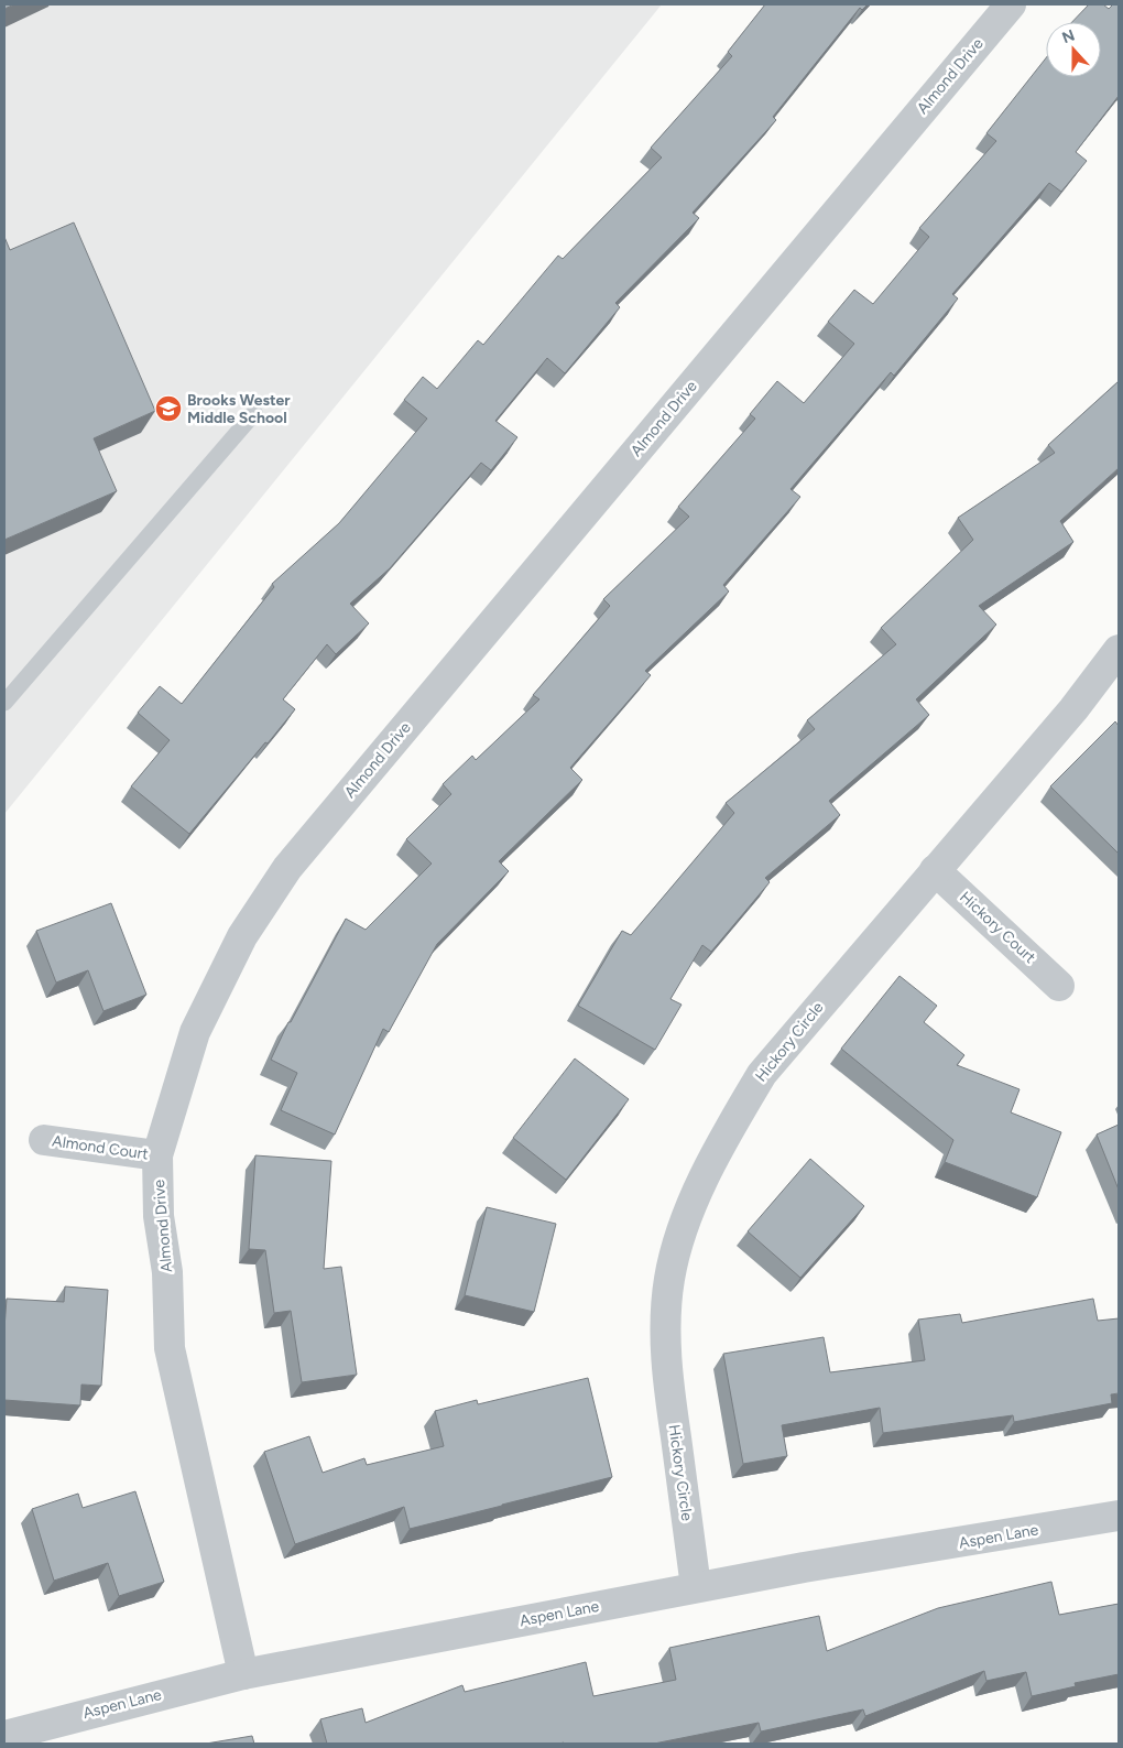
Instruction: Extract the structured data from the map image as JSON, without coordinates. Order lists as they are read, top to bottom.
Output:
{
  "streets": {
    "street": [
      "Almond Drive",
      "Hickory Court",
      "Hickory Circle",
      "Almond Court",
      "Aspen Lane"
    ]
  },
  "crossings": [
    ["Almond Drive", "Almond Court"],
    ["Almond Drive", "Aspen Lane"],
    ["Hickory Court", "Hickory Circle"],
    ["Hickory Circle", "Aspen Lane"]
  ],
  "places": {
    "school or university": ["Brooks Wester Middle School"]
  },
  "north": "top"
}
